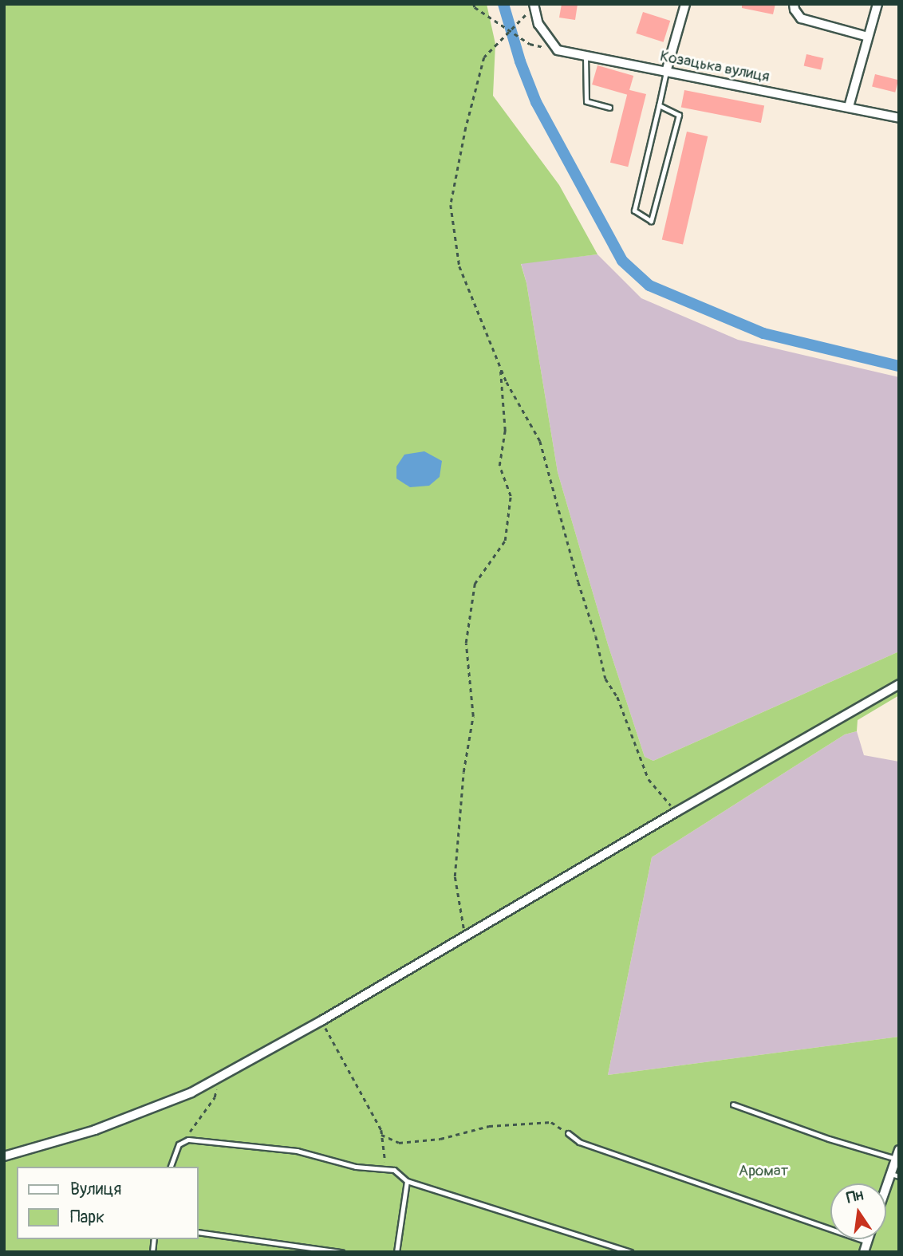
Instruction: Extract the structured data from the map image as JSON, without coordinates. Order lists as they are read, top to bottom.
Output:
{
  "streets": {
    "street": ["Козацька вулиця"]
  },
  "parks": ["Аромат"],
  "legend": ["Вулиця", "Парк"],
  "north": "top"
}
